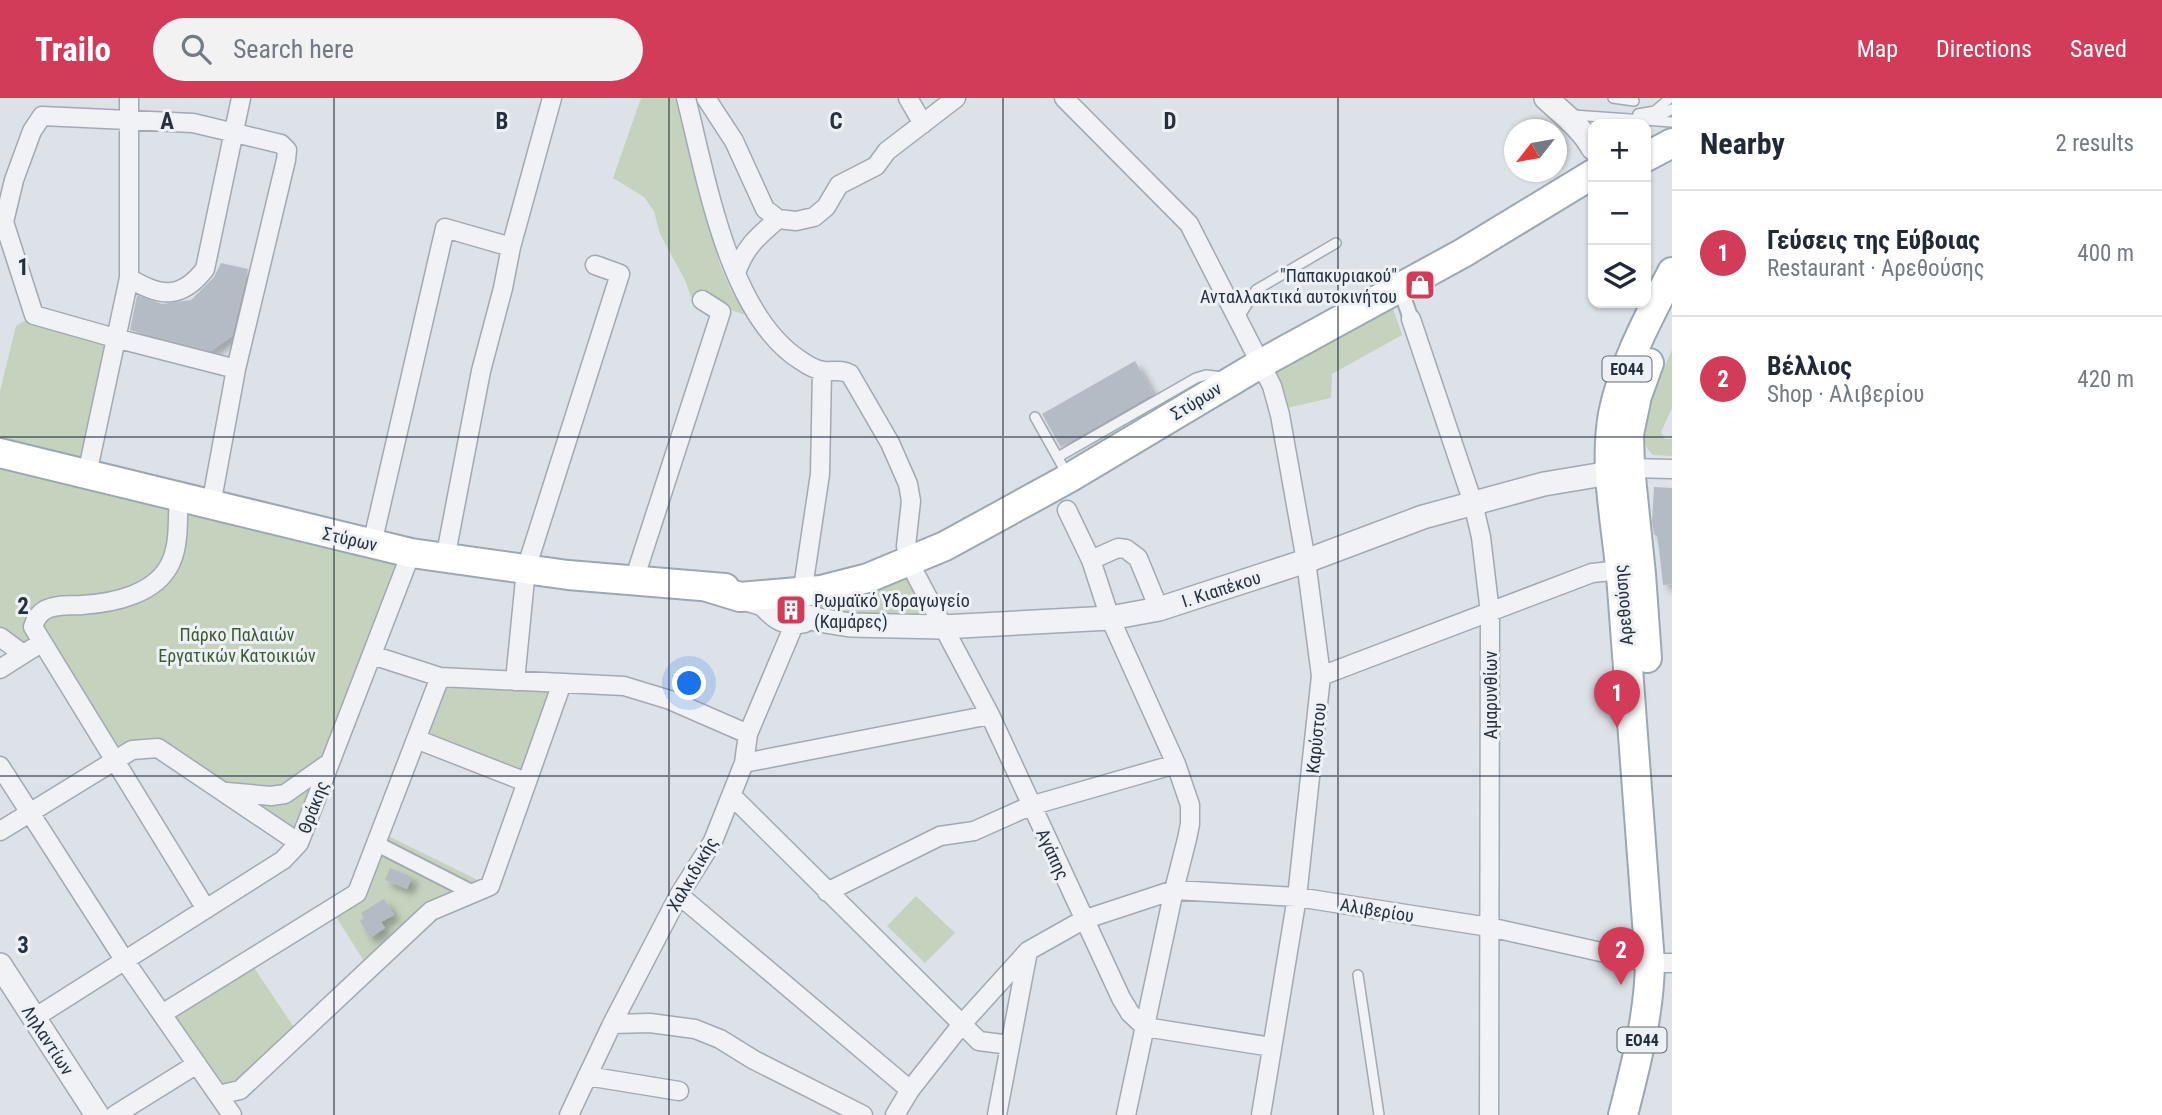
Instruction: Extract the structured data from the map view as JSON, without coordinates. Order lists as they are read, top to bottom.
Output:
{
  "streets": {
    "main road": ["ΕΟ44", "Στύρων", "Αρεθούσης"],
    "street": [
      "Ι. Κιαπέκου",
      "Αμαρυνθίων",
      "Καρύστου",
      "Θράκης",
      "Αγάπης",
      "Χαλκιδικής",
      "Αλιβερίου",
      "Ληλαντίων"
    ]
  },
  "crossings": [
    ["Στύρων", "Ι. Κιαπέκου"],
    ["Στύρων", "Αμαρυνθίων"],
    ["Στύρων", "Καρύστου"],
    ["Στύρων", "Θράκης"],
    ["Στύρων", "Αγάπης"],
    ["Ι. Κιαπέκου", "Αρεθούσης"],
    ["Ι. Κιαπέκου", "Αμαρυνθίων"],
    ["Ι. Κιαπέκου", "Καρύστου"],
    ["Ι. Κιαπέκου", "Αγάπης"],
    ["Ι. Κιαπέκου", "Χαλκιδικής"],
    ["Αρεθούσης", "Αλιβερίου"],
    ["Αμαρυνθίων", "Αλιβερίου"],
    ["Καρύστου", "Αλιβερίου"],
    ["Θράκης", "Ληλαντίων"],
    ["Αγάπης", "Αλιβερίου"]
  ],
  "parks": ["Πάρκο Παλαιών Εργατικών Κατοικιών"],
  "places": {
    "shop": ["\"Παπακυριακού\" Ανταλλακτικά αυτοκινήτου"],
    "building": ["Ρωμαϊκό Υδραγωγείο (Καμάρες)"]
  },
  "north": "bottom left",
  "page": {
    "header": "Trailo",
    "search": "Search here",
    "nav": ["Map", "Directions", "Saved"],
    "heading": ["Nearby", "2 results"],
    "map_buttons": ["+", "−"],
    "list": [
      {
        "mark": "1",
        "name": "Γεύσεις της Εύβοιας",
        "note": "Restaurant · Αρεθούσης",
        "value": "400 m"
      },
      {
        "mark": "2",
        "name": "Βέλλιος",
        "note": "Shop · Αλιβερίου",
        "value": "420 m"
      }
    ],
    "pins": ["1", "2"]
  },
  "grid": {
    "columns": [
      "A",
      "B",
      "C",
      "D"
    ],
    "rows": ["1", "2", "3"]
  }
}
